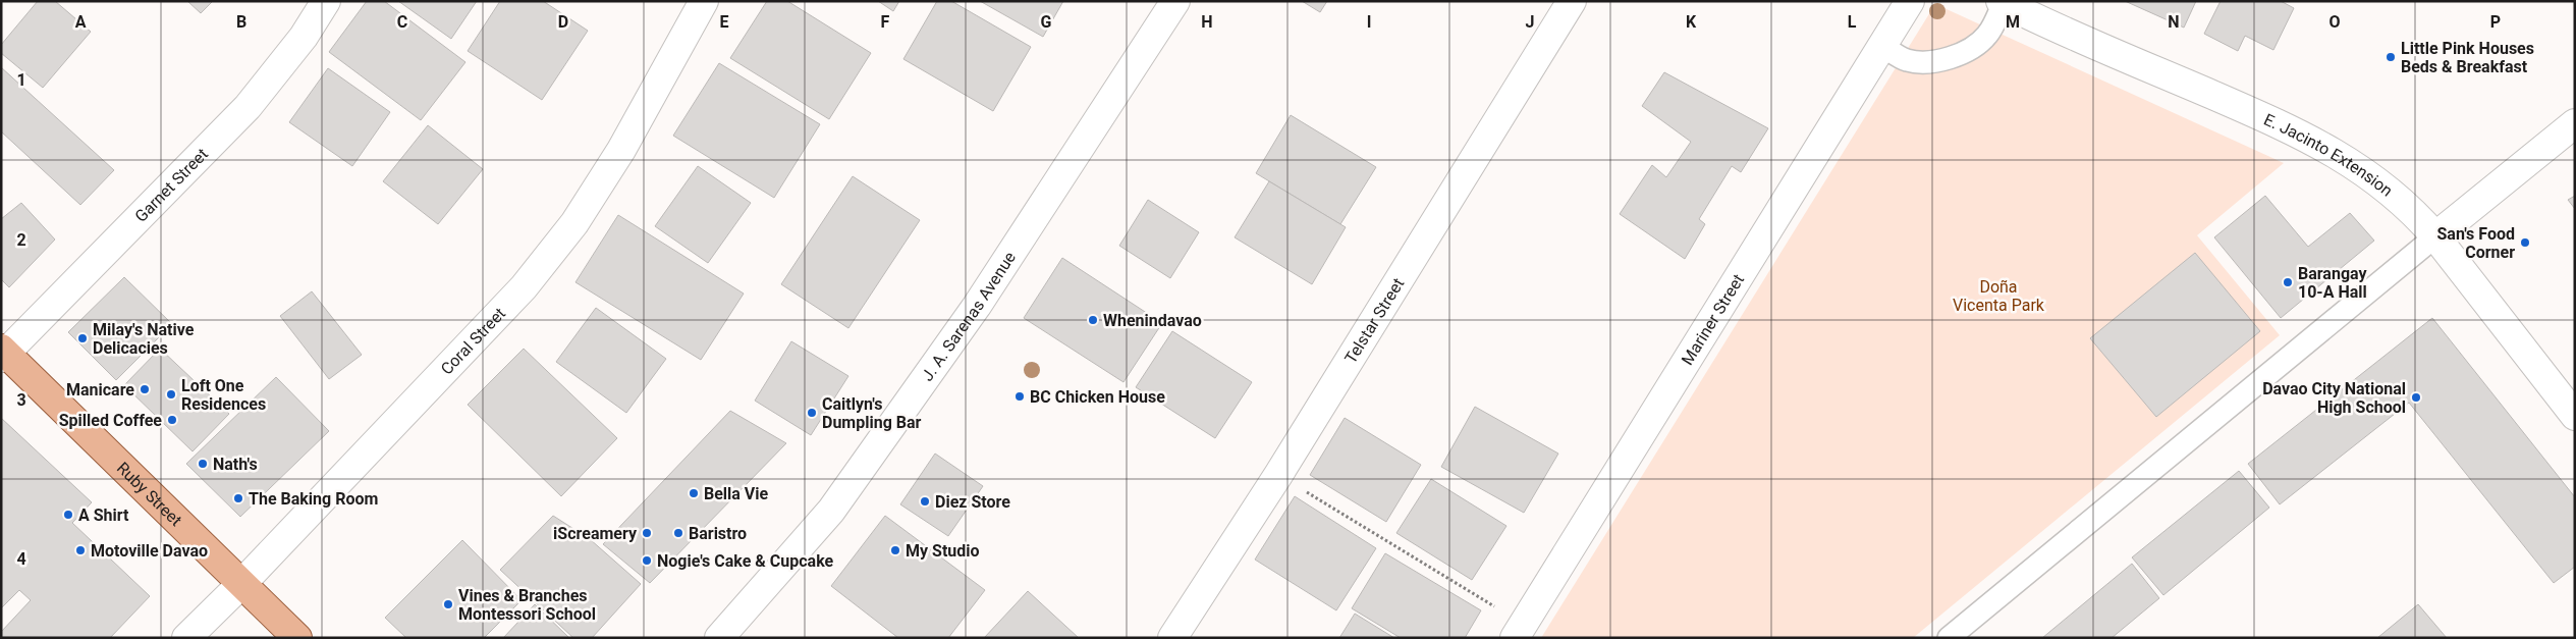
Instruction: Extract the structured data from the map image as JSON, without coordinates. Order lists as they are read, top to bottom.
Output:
{
  "streets": {
    "main road": ["Ruby Street"],
    "street": [
      "E. Jacinto Extension",
      "Garnet Street",
      "J. A. Sarenas Avenue",
      "Mariner Street",
      "Telstar Street",
      "Coral Street"
    ]
  },
  "crossings": [
    ["Garnet Street", "Ruby Street"],
    ["Coral Street", "Ruby Street"]
  ],
  "parks": ["Doña Vicenta Park"],
  "places": [
    "Little Pink Houses Beds & Breakfast",
    "San's Food Corner",
    "Barangay 10-A Hall",
    "Whenindavao",
    "Milay's Native Delicacies",
    "Manicare",
    "Loft One Residences",
    "BC Chicken House",
    "Davao City National High School",
    "Caitlyn's Dumpling Bar",
    "Spilled Coffee",
    "Nath's",
    "Bella Vie",
    "The Baking Room",
    "Diez Store",
    "A Shirt",
    "iScreamery",
    "Baristro",
    "Motoville Davao",
    "My Studio",
    "Nogie's Cake & Cupcake",
    "Vines & Branches Montessori School"
  ],
  "grid": {
    "columns": [
      "A",
      "B",
      "C",
      "D",
      "E",
      "F",
      "G",
      "H",
      "I",
      "J",
      "K",
      "L",
      "M",
      "N",
      "O",
      "P"
    ],
    "rows": [
      "1",
      "2",
      "3",
      "4"
    ]
  }
}
